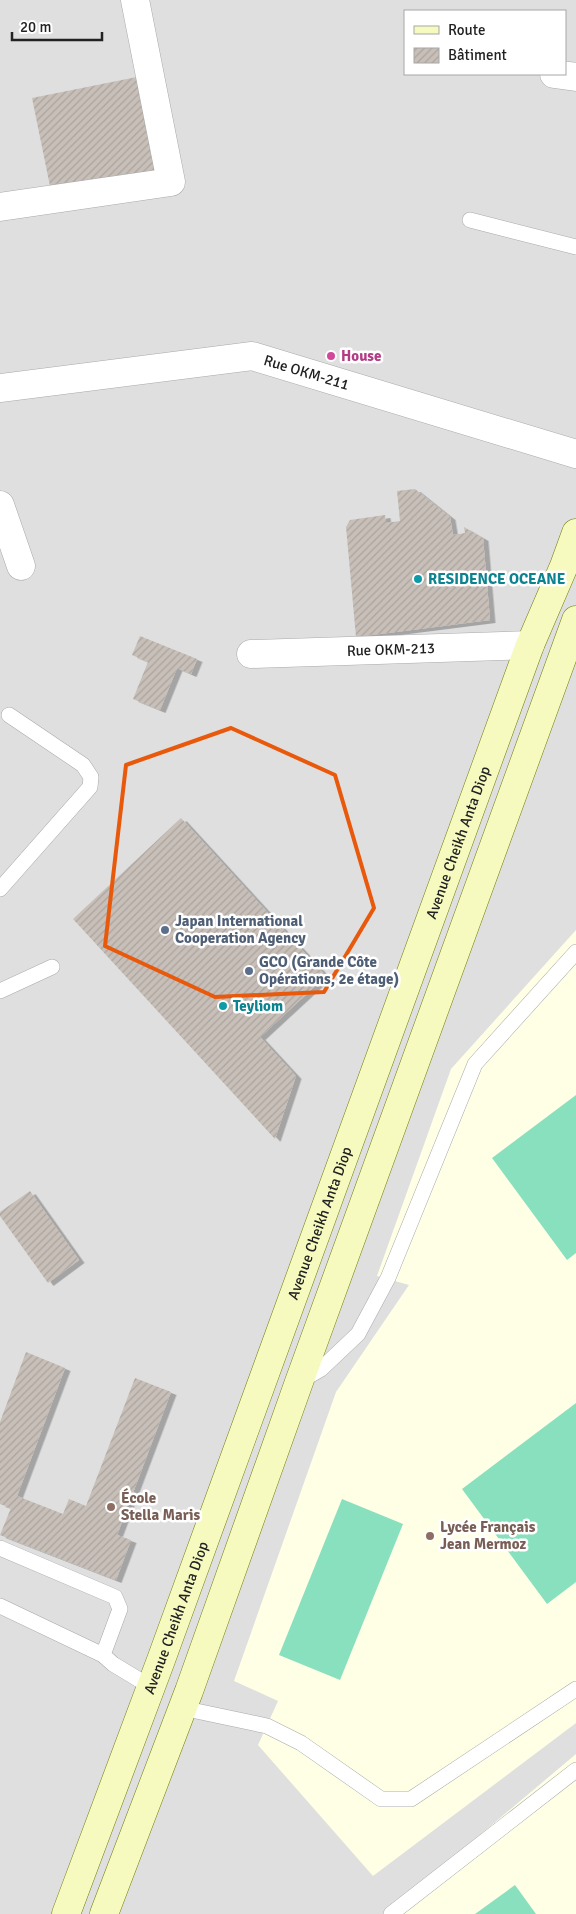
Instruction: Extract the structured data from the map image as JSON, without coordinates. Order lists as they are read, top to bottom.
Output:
{
  "streets": {
    "street": ["Rue OKM-211", "Rue OKM-213", "Avenue Cheikh Anta Diop"]
  },
  "crossings": [
    ["Rue OKM-213", "Avenue Cheikh Anta Diop"]
  ],
  "places": [
    "House",
    "RESIDENCE OCEANE",
    "Japan International Cooperation Agency",
    "GCO (Grande Côte Opérations, 2e étage)",
    "Teyliom",
    "École Stella Maris",
    "Lycée Français Jean Mermoz"
  ],
  "legend": ["Route", "Bâtiment"],
  "scale_bar": "20 m"
}
